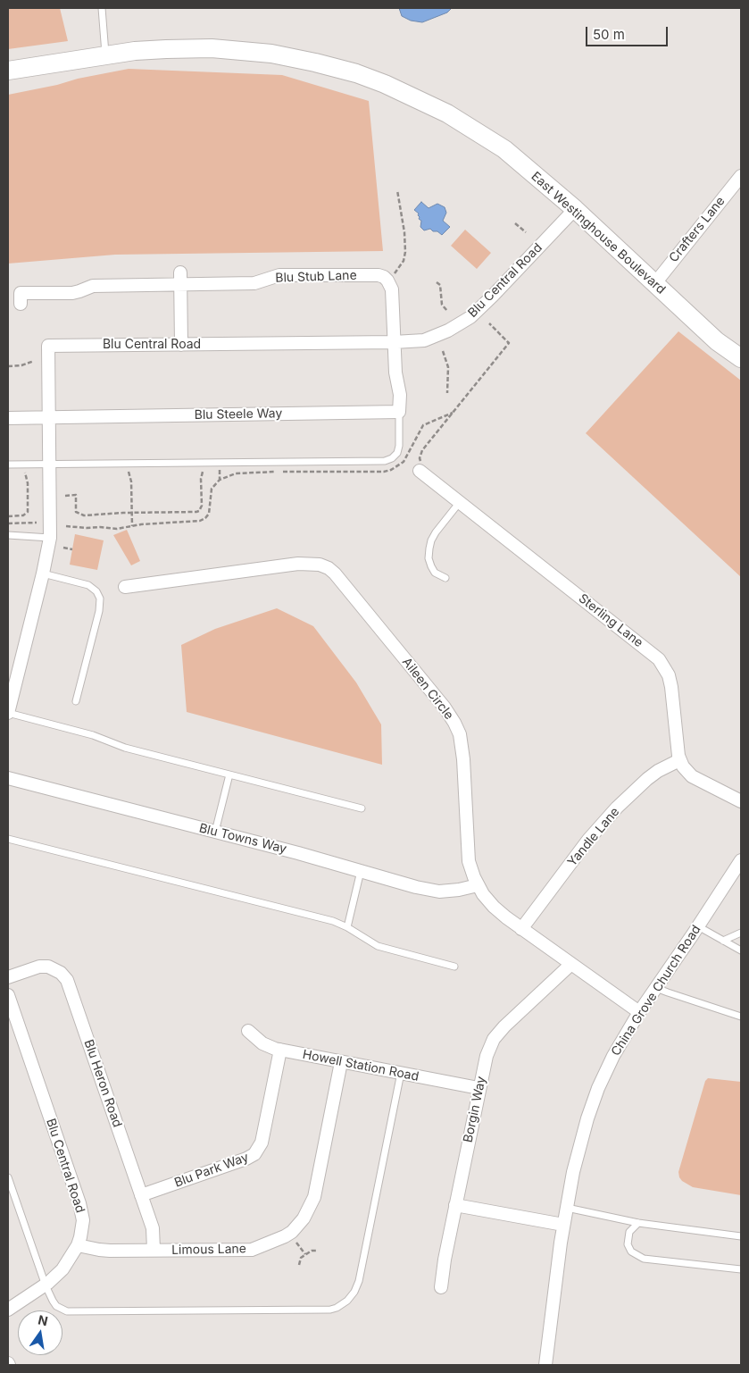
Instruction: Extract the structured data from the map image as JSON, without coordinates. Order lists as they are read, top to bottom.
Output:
{
  "streets": {
    "main road": ["East Westinghouse Boulevard"],
    "street": [
      "Crafters Lane",
      "Blu Stub Lane",
      "Blu Central Road",
      "Blu Steele Way",
      "Sterling Lane",
      "Aileen Circle",
      "Yandle Lane",
      "Blu Towns Way",
      "China Grove Church Road",
      "Howell Station Road",
      "Blu Heron Road",
      "Borgin Way",
      "Blu Park Way",
      "Limous Lane"
    ]
  },
  "crossings": [
    ["Crafters Lane", "East Westinghouse Boulevard"],
    ["East Westinghouse Boulevard", "Blu Central Road"],
    ["Blu Central Road", "Blu Steele Way"],
    ["Blu Central Road", "Limous Lane"],
    ["Sterling Lane", "Yandle Lane"],
    ["Aileen Circle", "Yandle Lane"],
    ["Aileen Circle", "Blu Towns Way"],
    ["Aileen Circle", "China Grove Church Road"],
    ["Aileen Circle", "Borgin Way"],
    ["Howell Station Road", "Borgin Way"],
    ["Howell Station Road", "Blu Park Way"],
    ["Howell Station Road", "Limous Lane"],
    ["Blu Heron Road", "Blu Park Way"],
    ["Blu Heron Road", "Limous Lane"]
  ],
  "scale_bar": "50 m",
  "north": "top"
}
